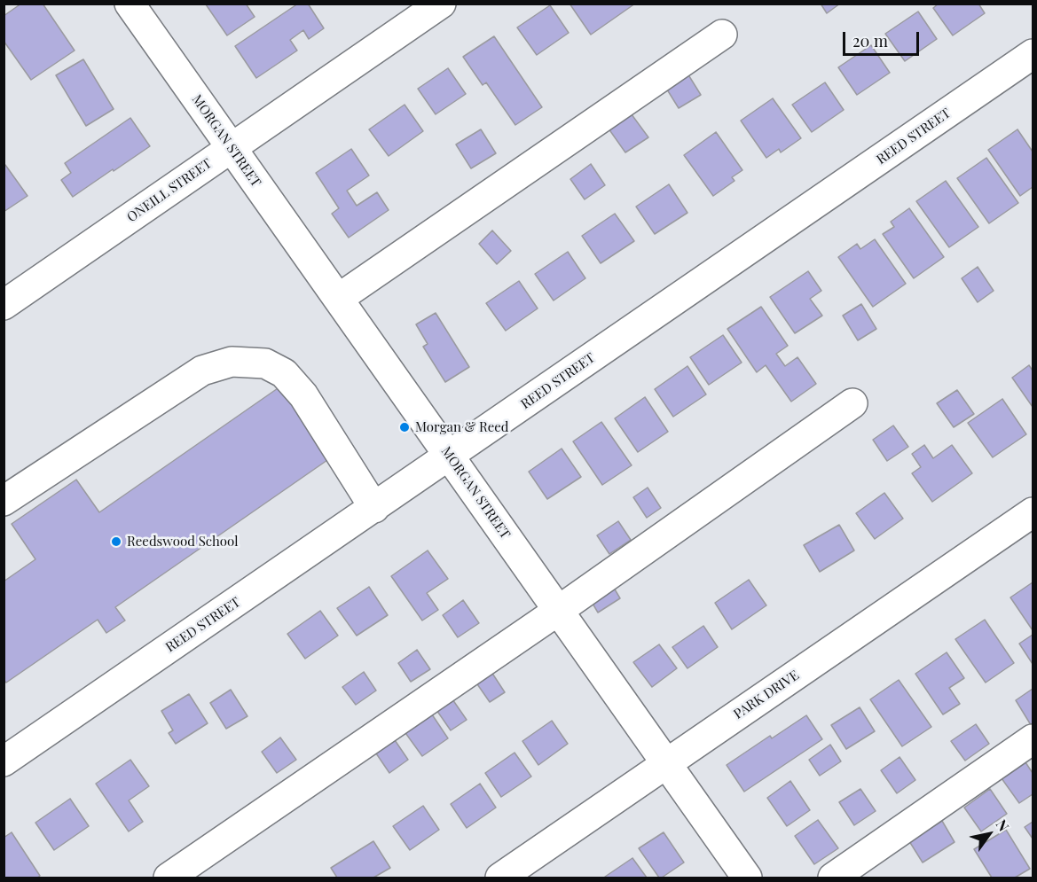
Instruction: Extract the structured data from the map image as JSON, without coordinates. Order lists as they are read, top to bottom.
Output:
{
  "streets": {
    "street": [
      "REED STREET",
      "MORGAN STREET",
      "ONEILL STREET",
      "PARK DRIVE"
    ]
  },
  "crossings": [
    ["REED STREET", "MORGAN STREET"],
    ["MORGAN STREET", "ONEILL STREET"],
    ["MORGAN STREET", "PARK DRIVE"]
  ],
  "places": ["Morgan & Reed", "Reedswood School"],
  "scale_bar": "20 m",
  "north": "top right"
}
